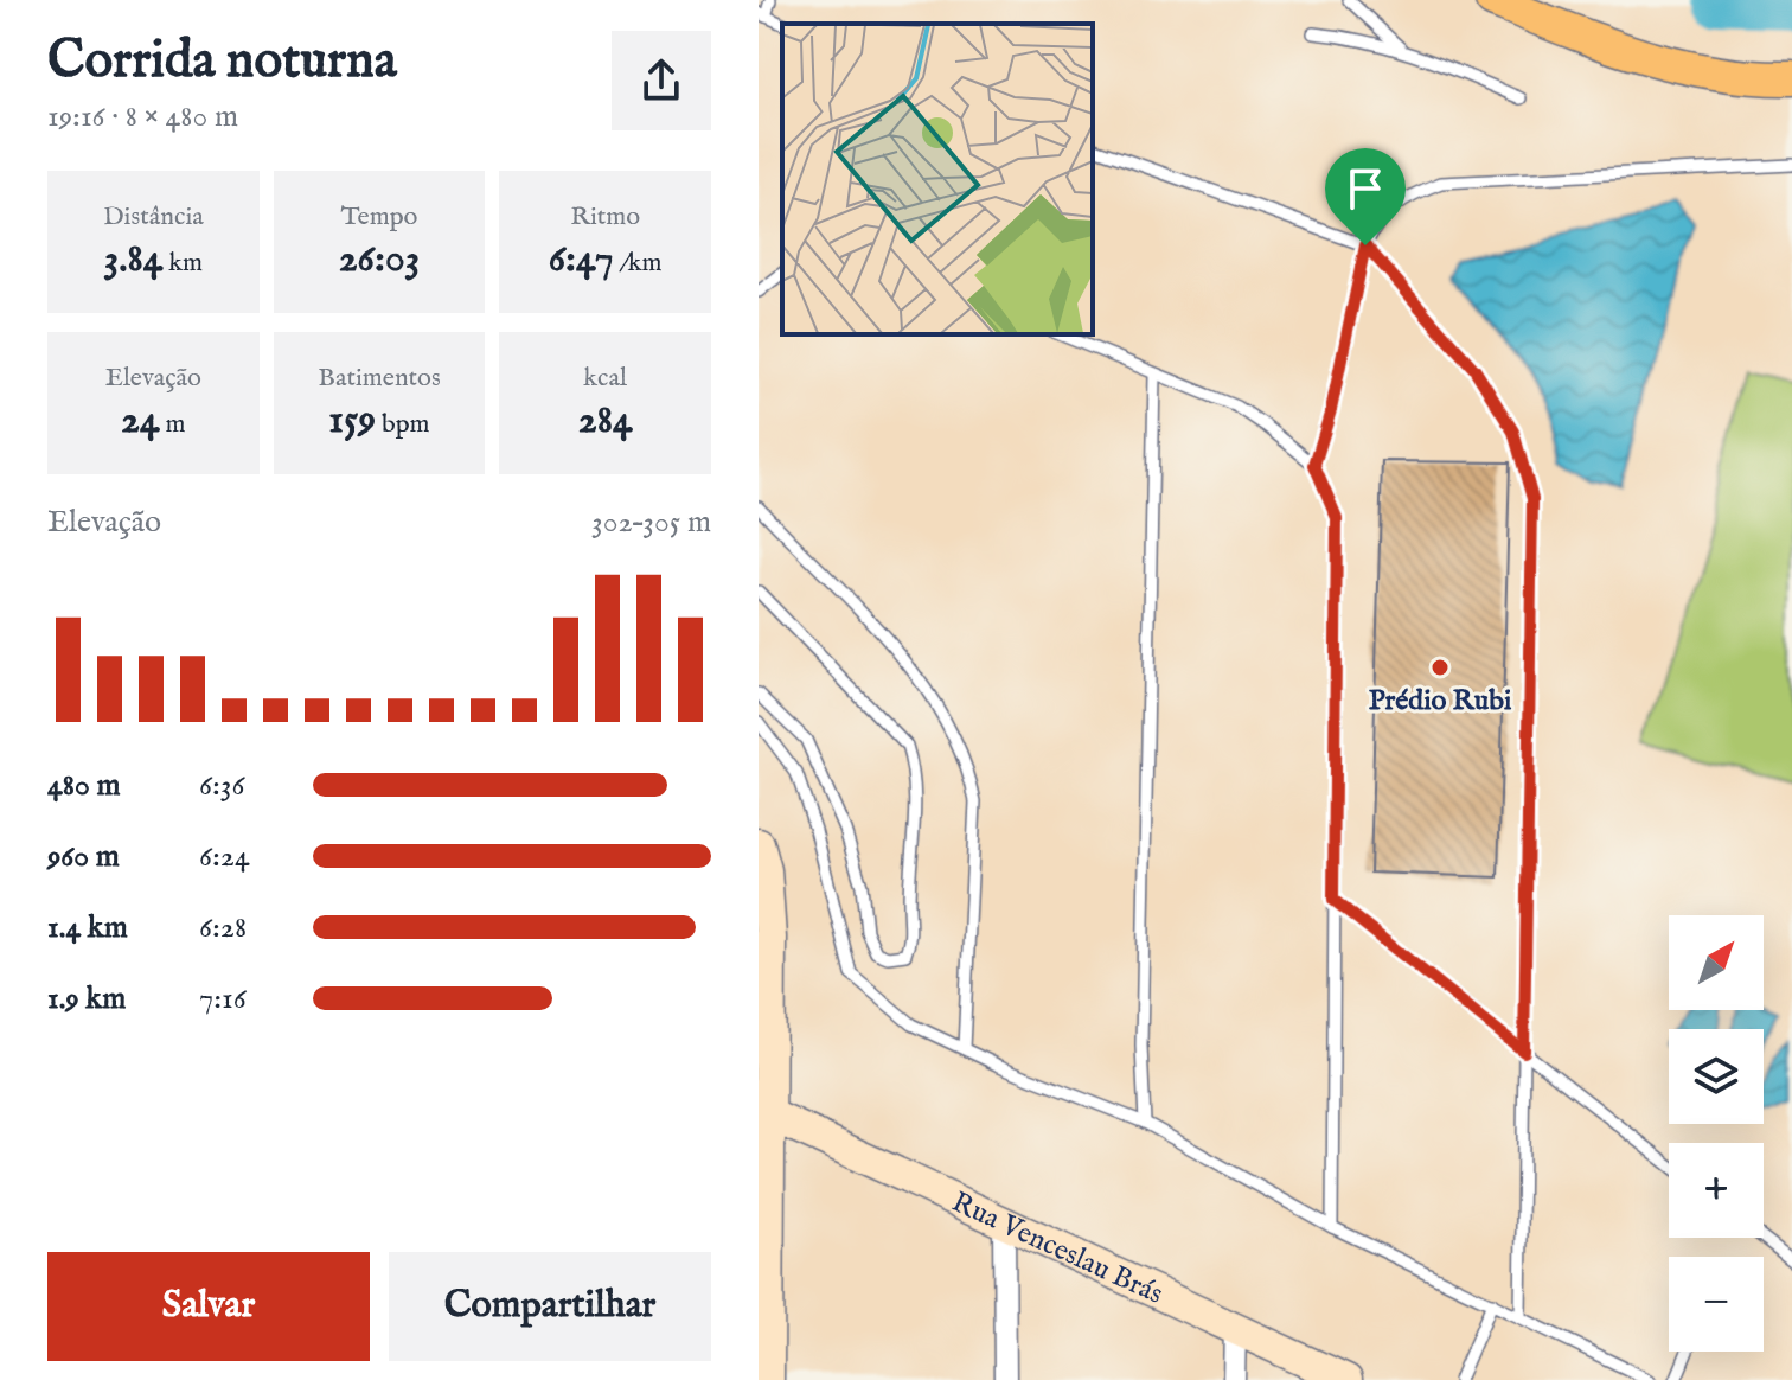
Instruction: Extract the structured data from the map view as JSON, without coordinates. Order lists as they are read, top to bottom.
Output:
{
  "streets": {
    "street": ["Rua Venceslau Brás"]
  },
  "places": ["Prédio Rubi"],
  "north": "top right",
  "page": {
    "heading": ["Corrida noturna", "19:16 · 8 × 480 m"],
    "stats": [
      ["Distância", "3.84 km"],
      ["Tempo", "26:03"],
      ["Ritmo", "6:47 /km"],
      ["Elevação", "24 m"],
      ["Batimentos", "159 bpm"],
      ["kcal", "284"]
    ],
    "chart": ["Elevação", "302–305 m"],
    "list": [
      {
        "name": "480 m",
        "note": "6:36"
      },
      {
        "name": "960 m",
        "note": "6:24"
      },
      {
        "name": "1.4 km",
        "note": "6:28"
      },
      {
        "name": "1.9 km",
        "note": "7:16"
      }
    ],
    "map_buttons": ["+", "−"],
    "buttons": ["Salvar", "Compartilhar"]
  }
}
